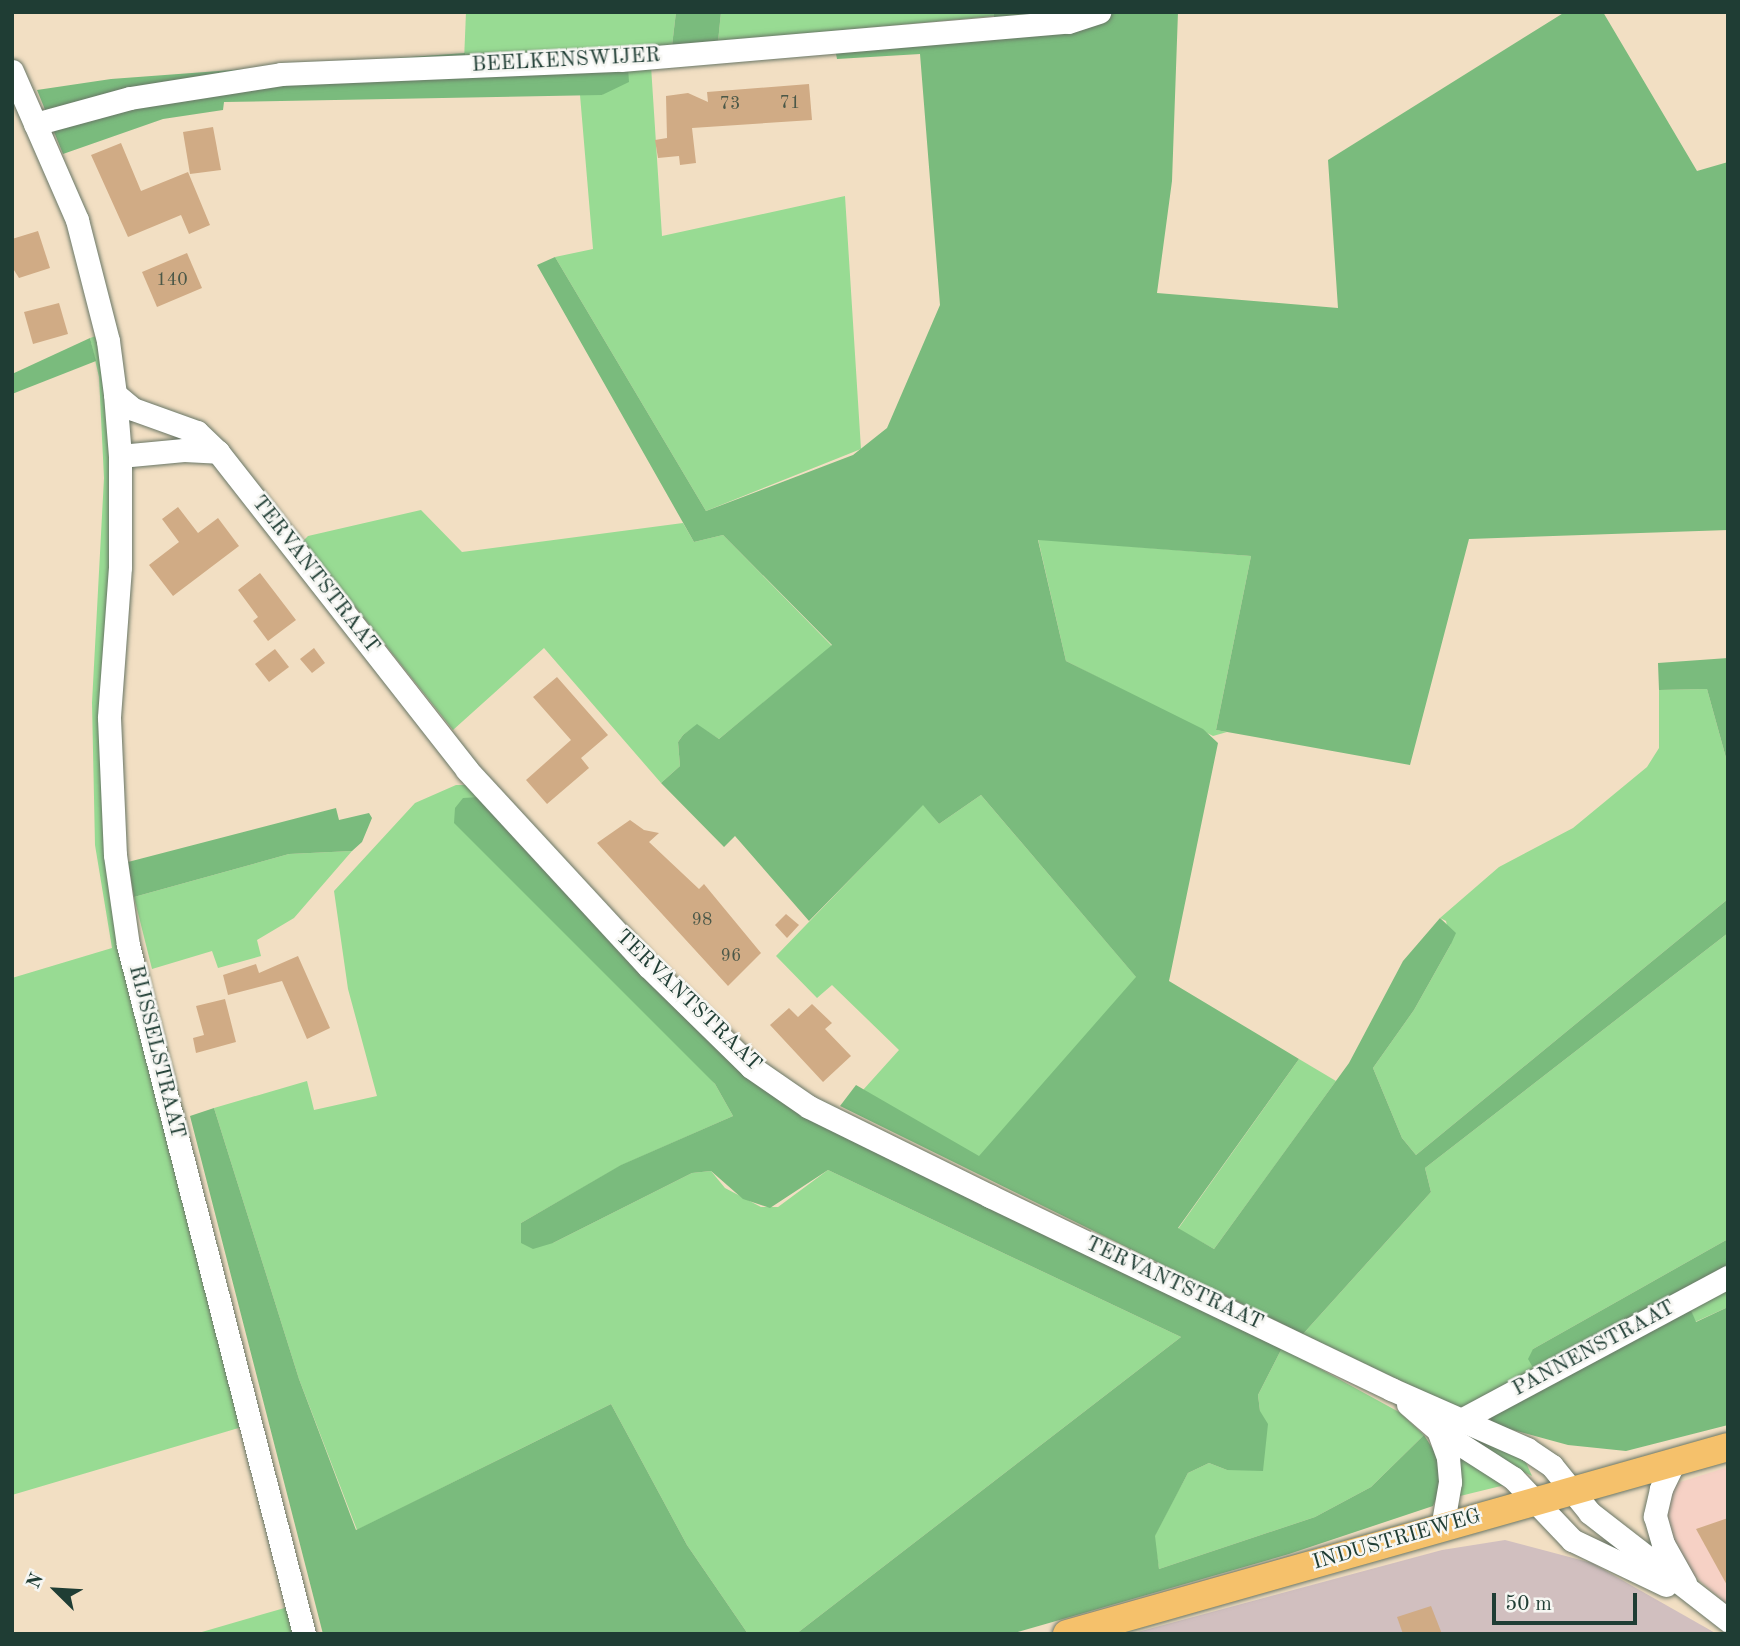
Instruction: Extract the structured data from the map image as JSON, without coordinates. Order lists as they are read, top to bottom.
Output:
{
  "streets": {
    "main road": ["INDUSTRIEWEG"],
    "street": [
      "BEELKENSWIJER",
      "TERVANTSTRAAT",
      "RIJSSELSTRAAT",
      "PANNENSTRAAT"
    ]
  },
  "crossings": [
    ["TERVANTSTRAAT", "PANNENSTRAAT"],
    ["TERVANTSTRAAT", "INDUSTRIEWEG"]
  ],
  "house_numbers": [
    "71",
    "73",
    "140",
    "98",
    "96"
  ],
  "scale_bar": "50 m",
  "north": "top left"
}
